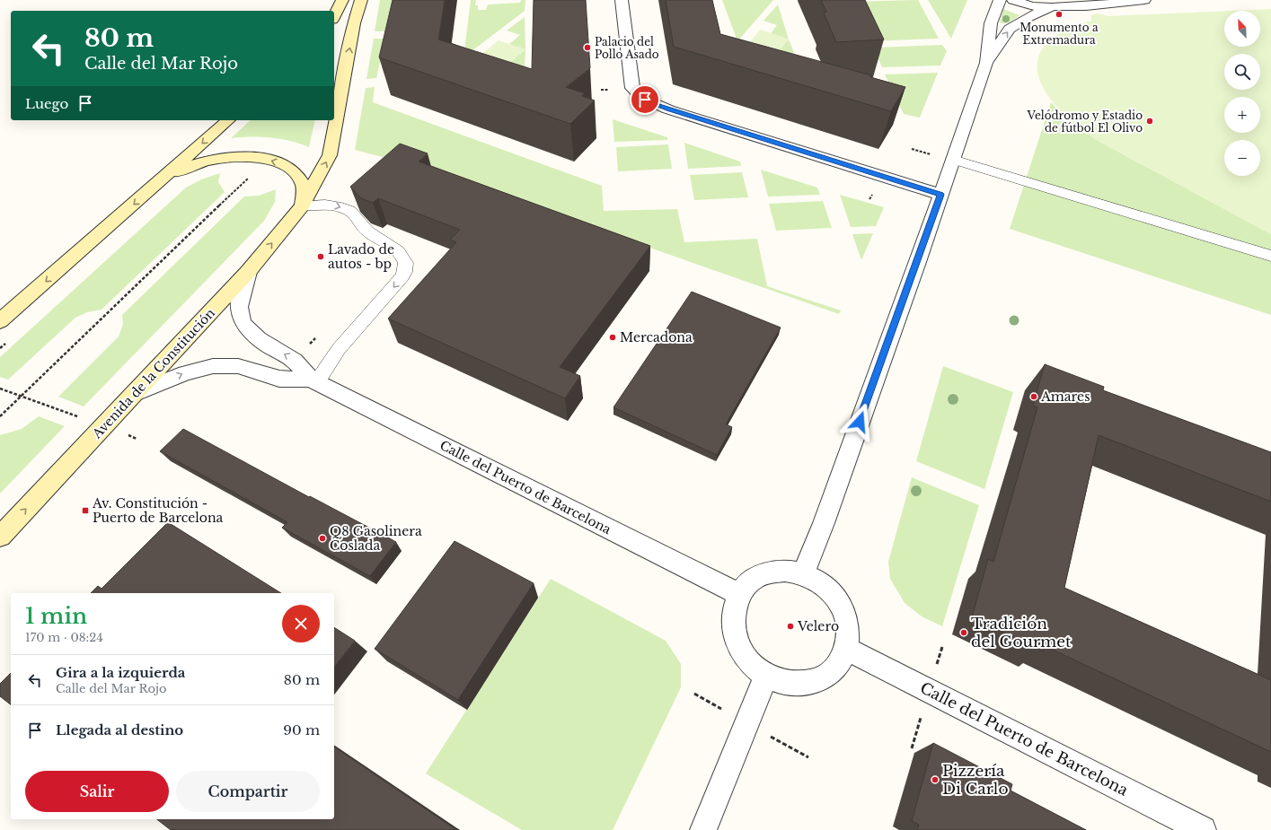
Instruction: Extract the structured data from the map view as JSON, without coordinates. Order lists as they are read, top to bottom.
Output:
{
  "streets": {
    "street": ["Avenida de la Constitución", "Calle del Puerto de Barcelona"]
  },
  "crossings": [
    ["Avenida de la Constitución", "Calle del Puerto de Barcelona"]
  ],
  "one_way": ["Avenida de la Constitución"],
  "places": {
    "other": [
      "Monumento a Extremadura",
      "Palacio del Pollo Asado",
      "Velódromo y Estadio de fútbol El Olivo",
      "Lavado de autos - bp",
      "Mercadona",
      "Amares",
      "Q8 Gasolinera Coslada",
      "Velero",
      "Tradición del Gourmet",
      "Pizzería Di Carlo"
    ],
    "transit": ["Av. Constitución - Puerto de Barcelona"]
  },
  "north": "top left",
  "page": {
    "map_buttons": ["+", "−"],
    "turn": ["80 m", "Calle del Mar Rojo"],
    "then": "Luego",
    "heading": ["1 min", "170 m · 08:24"],
    "list": [
      {
        "name": "Gira a la izquierda",
        "note": "Calle del Mar Rojo",
        "value": "80 m"
      },
      {
        "name": "Llegada al destino",
        "value": "90 m"
      }
    ],
    "buttons": ["Salir", "Compartir"]
  }
}
